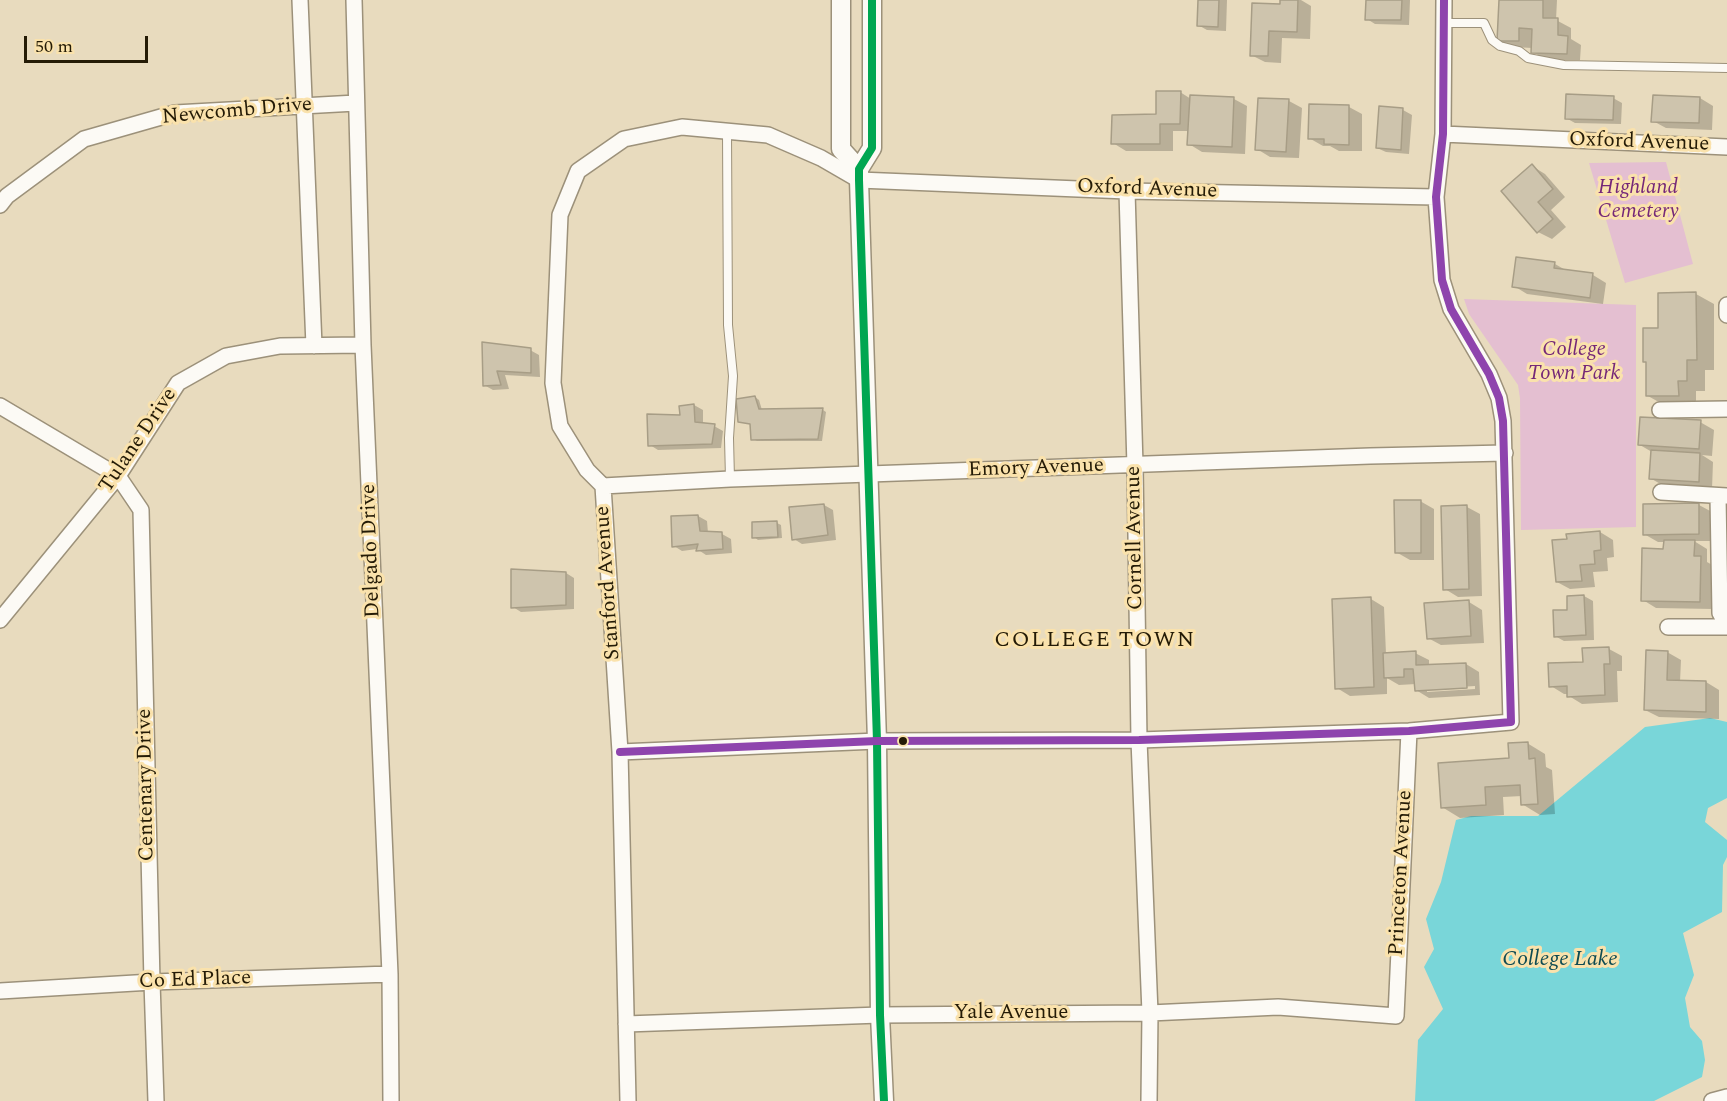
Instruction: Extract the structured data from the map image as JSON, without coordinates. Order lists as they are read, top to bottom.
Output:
{
  "streets": {
    "street": [
      "Newcomb Drive",
      "Oxford Avenue",
      "Tulane Drive",
      "Emory Avenue",
      "Cornell Avenue",
      "Delgado Drive",
      "Stanford Avenue",
      "Centenary Drive",
      "Princeton Avenue",
      "Co Ed Place",
      "Yale Avenue"
    ]
  },
  "crossings": [
    ["Newcomb Drive", "Delgado Drive"],
    ["Oxford Avenue", "Cornell Avenue"],
    ["Oxford Avenue", "Stanford Avenue"],
    ["Tulane Drive", "Delgado Drive"],
    ["Tulane Drive", "Centenary Drive"],
    ["Emory Avenue", "Cornell Avenue"],
    ["Emory Avenue", "Stanford Avenue"],
    ["Cornell Avenue", "Yale Avenue"],
    ["Delgado Drive", "Co Ed Place"],
    ["Stanford Avenue", "Yale Avenue"],
    ["Centenary Drive", "Co Ed Place"],
    ["Princeton Avenue", "Yale Avenue"]
  ],
  "districts": ["COLLEGE TOWN"],
  "water": ["College Lake"],
  "parks": ["Highland Cemetery", "College Town Park"],
  "scale_bar": "50 m"
}
